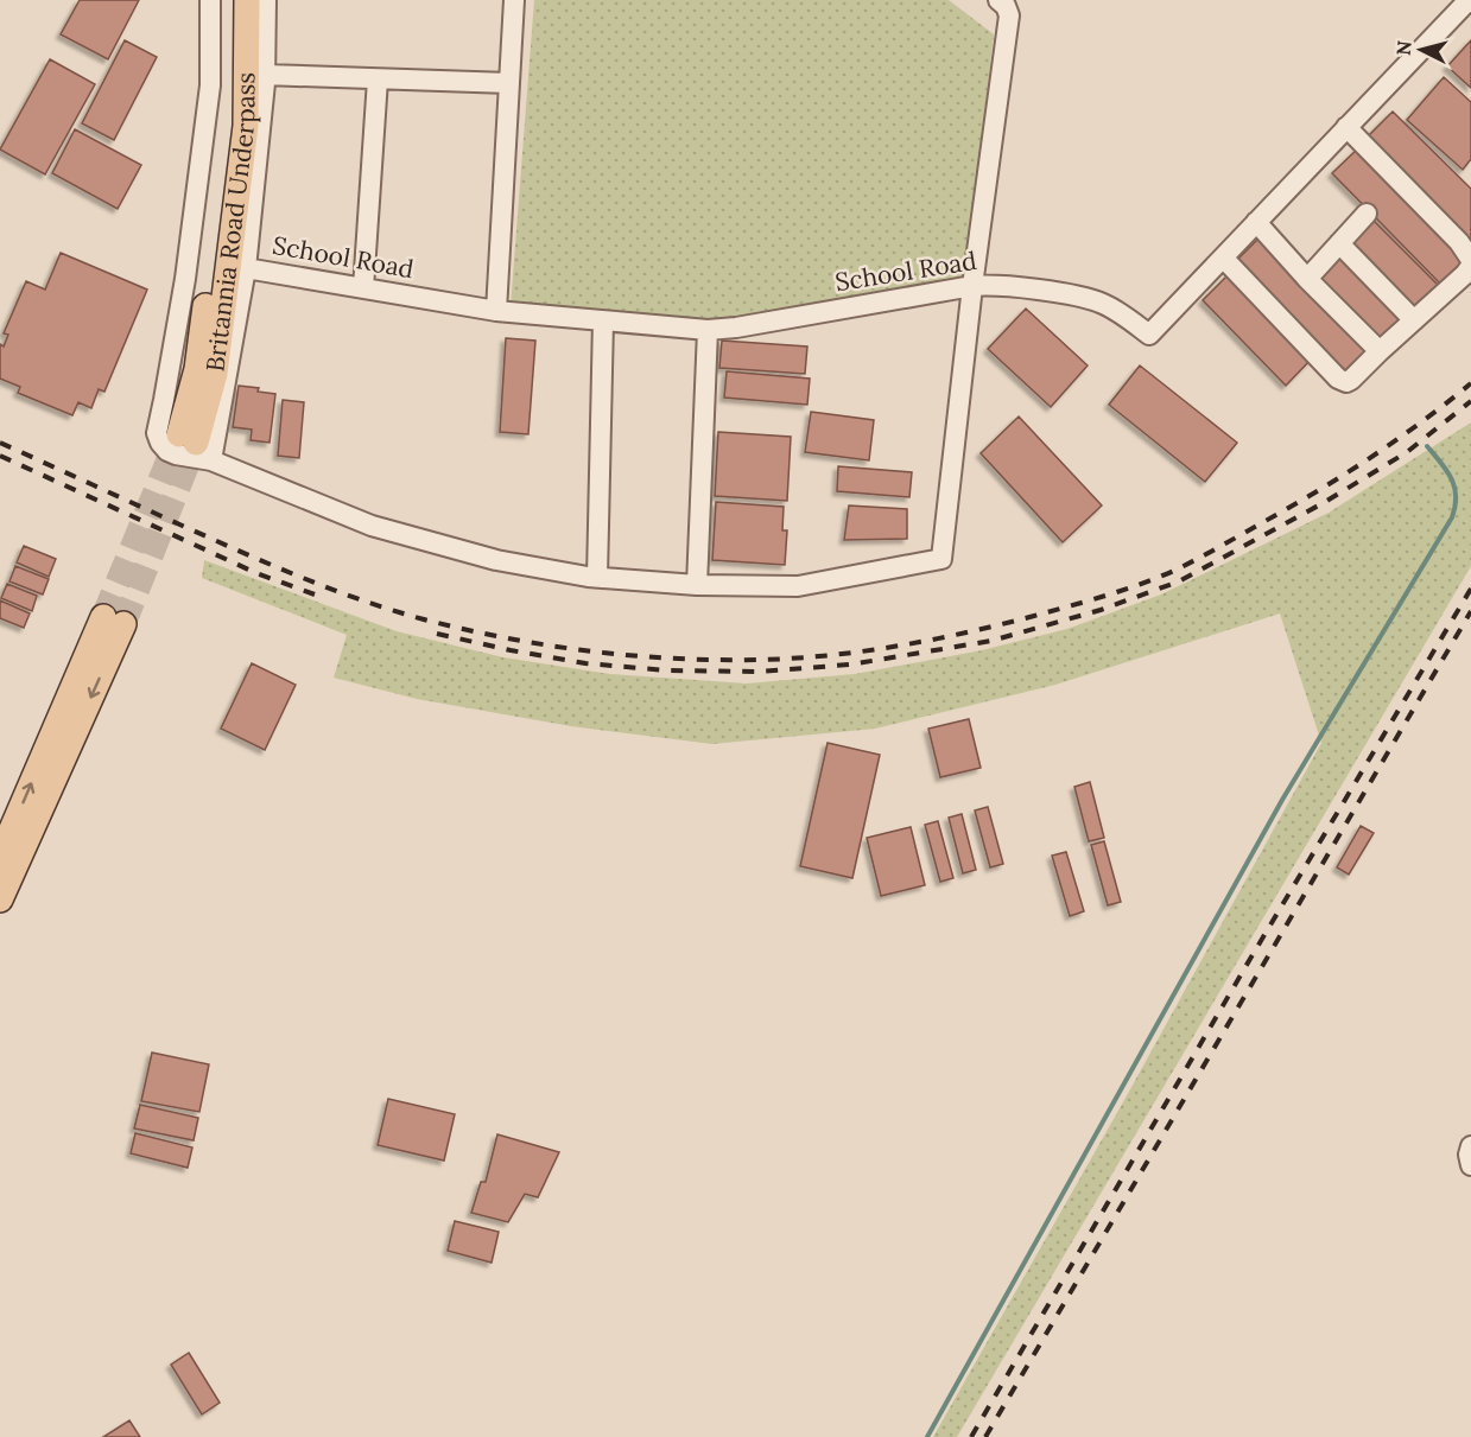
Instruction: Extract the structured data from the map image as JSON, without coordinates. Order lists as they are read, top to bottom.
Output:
{
  "streets": {
    "main road": ["Britannia Road Underpass"],
    "street": ["School Road"]
  },
  "north": "left"
}
